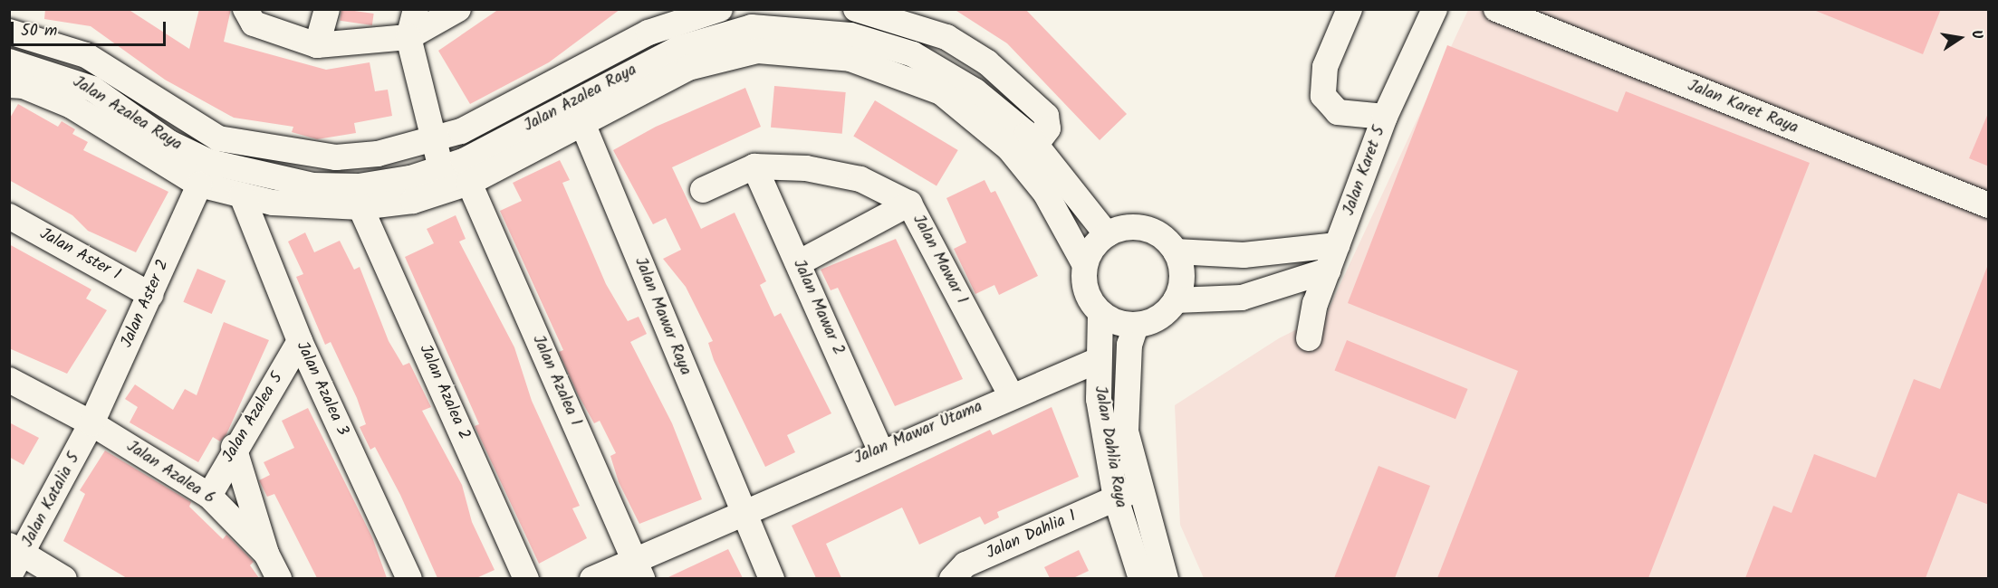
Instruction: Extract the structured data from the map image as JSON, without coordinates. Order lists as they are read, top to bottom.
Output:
{
  "streets": {
    "street": [
      "Jalan Azalea Raya",
      "Jalan Karet Raya",
      "Jalan Karet 5",
      "Jalan Aster 1",
      "Jalan Mawar 1",
      "Jalan Aster 2",
      "Jalan Mawar 2",
      "Jalan Mawar Raya",
      "Jalan Azalea 1",
      "Jalan Azalea 3",
      "Jalan Azalea 2",
      "Jalan Azalea 5",
      "Jalan Mawar Utama",
      "Jalan Dahlia Raya",
      "Jalan Azalea 6",
      "Jalan Katalia 5",
      "Jalan Dahlia 1"
    ]
  },
  "crossings": [
    ["Jalan Azalea Raya", "Jalan Aster 2"],
    ["Jalan Azalea Raya", "Jalan Mawar Raya"],
    ["Jalan Azalea Raya", "Jalan Azalea 1"],
    ["Jalan Azalea Raya", "Jalan Azalea 3"],
    ["Jalan Azalea Raya", "Jalan Azalea 2"],
    ["Jalan Azalea Raya", "Jalan Dahlia Raya"],
    ["Jalan Aster 1", "Jalan Aster 2"],
    ["Jalan Mawar 1", "Jalan Mawar 2"],
    ["Jalan Mawar 1", "Jalan Mawar Utama"],
    ["Jalan Aster 2", "Jalan Azalea 6"],
    ["Jalan Aster 2", "Jalan Katalia 5"],
    ["Jalan Mawar 2", "Jalan Mawar Utama"],
    ["Jalan Mawar Raya", "Jalan Mawar Utama"],
    ["Jalan Azalea 1", "Jalan Mawar Utama"],
    ["Jalan Azalea 3", "Jalan Azalea 5"],
    ["Jalan Azalea 5", "Jalan Azalea 6"],
    ["Jalan Mawar Utama", "Jalan Dahlia Raya"],
    ["Jalan Dahlia Raya", "Jalan Dahlia 1"],
    ["Jalan Azalea 6", "Jalan Katalia 5"]
  ],
  "scale_bar": "50 m",
  "north": "right"
}
